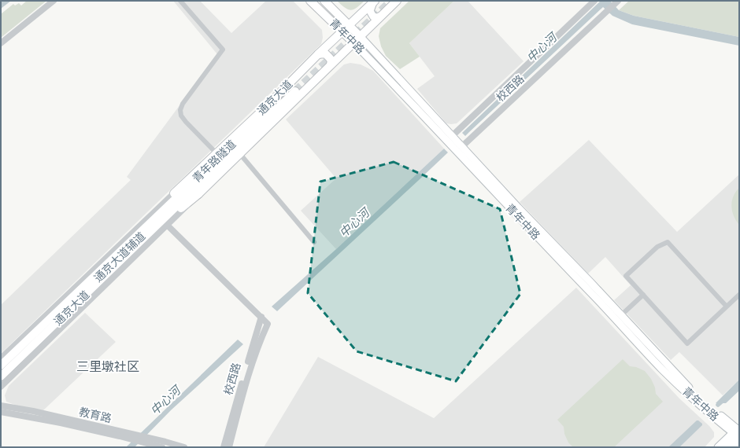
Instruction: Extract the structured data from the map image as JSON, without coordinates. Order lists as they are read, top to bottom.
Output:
{
  "streets": {
    "main road": ["青年中路", "通京大道", "青年路隧道"],
    "street": ["校西路", "通京大道辅道", "教育路"]
  },
  "crossings": [
    ["青年中路", "校西路"],
    ["青年中路", "通京大道"],
    ["通京大道", "青年路隧道"],
    ["通京大道", "通京大道辅道"]
  ],
  "districts": ["三里墩社区"],
  "water": ["中心河"]
}
